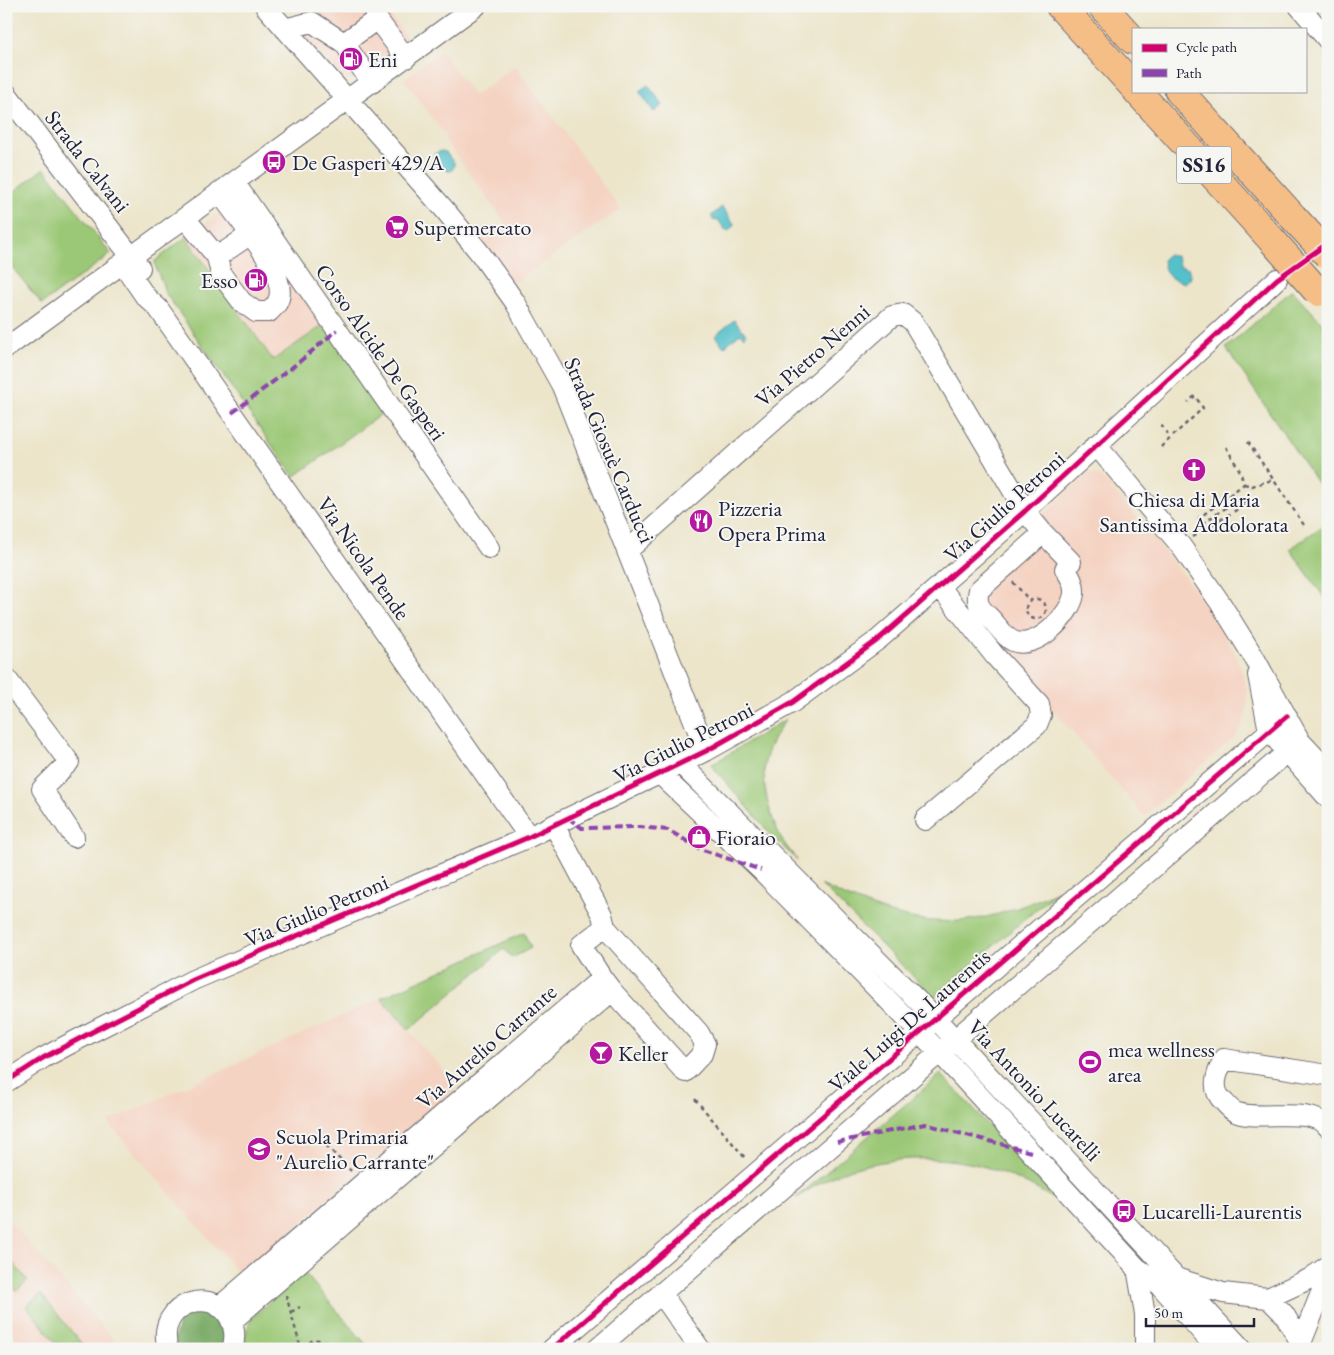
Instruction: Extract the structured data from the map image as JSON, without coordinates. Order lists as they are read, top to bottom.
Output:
{
  "streets": {
    "highway": ["SS16"],
    "street": [
      "Strada Calvani",
      "Corso Alcide De Gasperi",
      "Via Pietro Nenni",
      "Strada Giosuè Carducci",
      "Via Giulio Petroni",
      "Via Nicola Pende",
      "Viale Luigi De Laurentis",
      "Via Aurelio Carrante",
      "Via Antonio Lucarelli"
    ]
  },
  "crossings": [
    ["Strada Calvani", "Via Nicola Pende"],
    ["Via Pietro Nenni", "Strada Giosuè Carducci"],
    ["Via Pietro Nenni", "Via Giulio Petroni"],
    ["Strada Giosuè Carducci", "Via Giulio Petroni"],
    ["Via Giulio Petroni", "Via Nicola Pende"],
    ["Via Giulio Petroni", "Via Antonio Lucarelli"],
    ["Viale Luigi De Laurentis", "Via Antonio Lucarelli"]
  ],
  "places": {
    "fuel station": ["Eni", "Esso"],
    "bus stop": ["De Gasperi 429/A", "Lucarelli-Laurentis"],
    "supermarket": ["Supermercato"],
    "church": ["Chiesa di Maria Santissima Addolorata"],
    "restaurant": ["Pizzeria Opera Prima"],
    "shop": ["Fioraio"],
    "bar": ["Keller"],
    "sports": ["mea wellness area"],
    "school or university": ["Scuola Primaria \"Aurelio Carrante\""]
  },
  "legend": ["Cycle path", "Path"],
  "scale_bar": "50 m"
}
